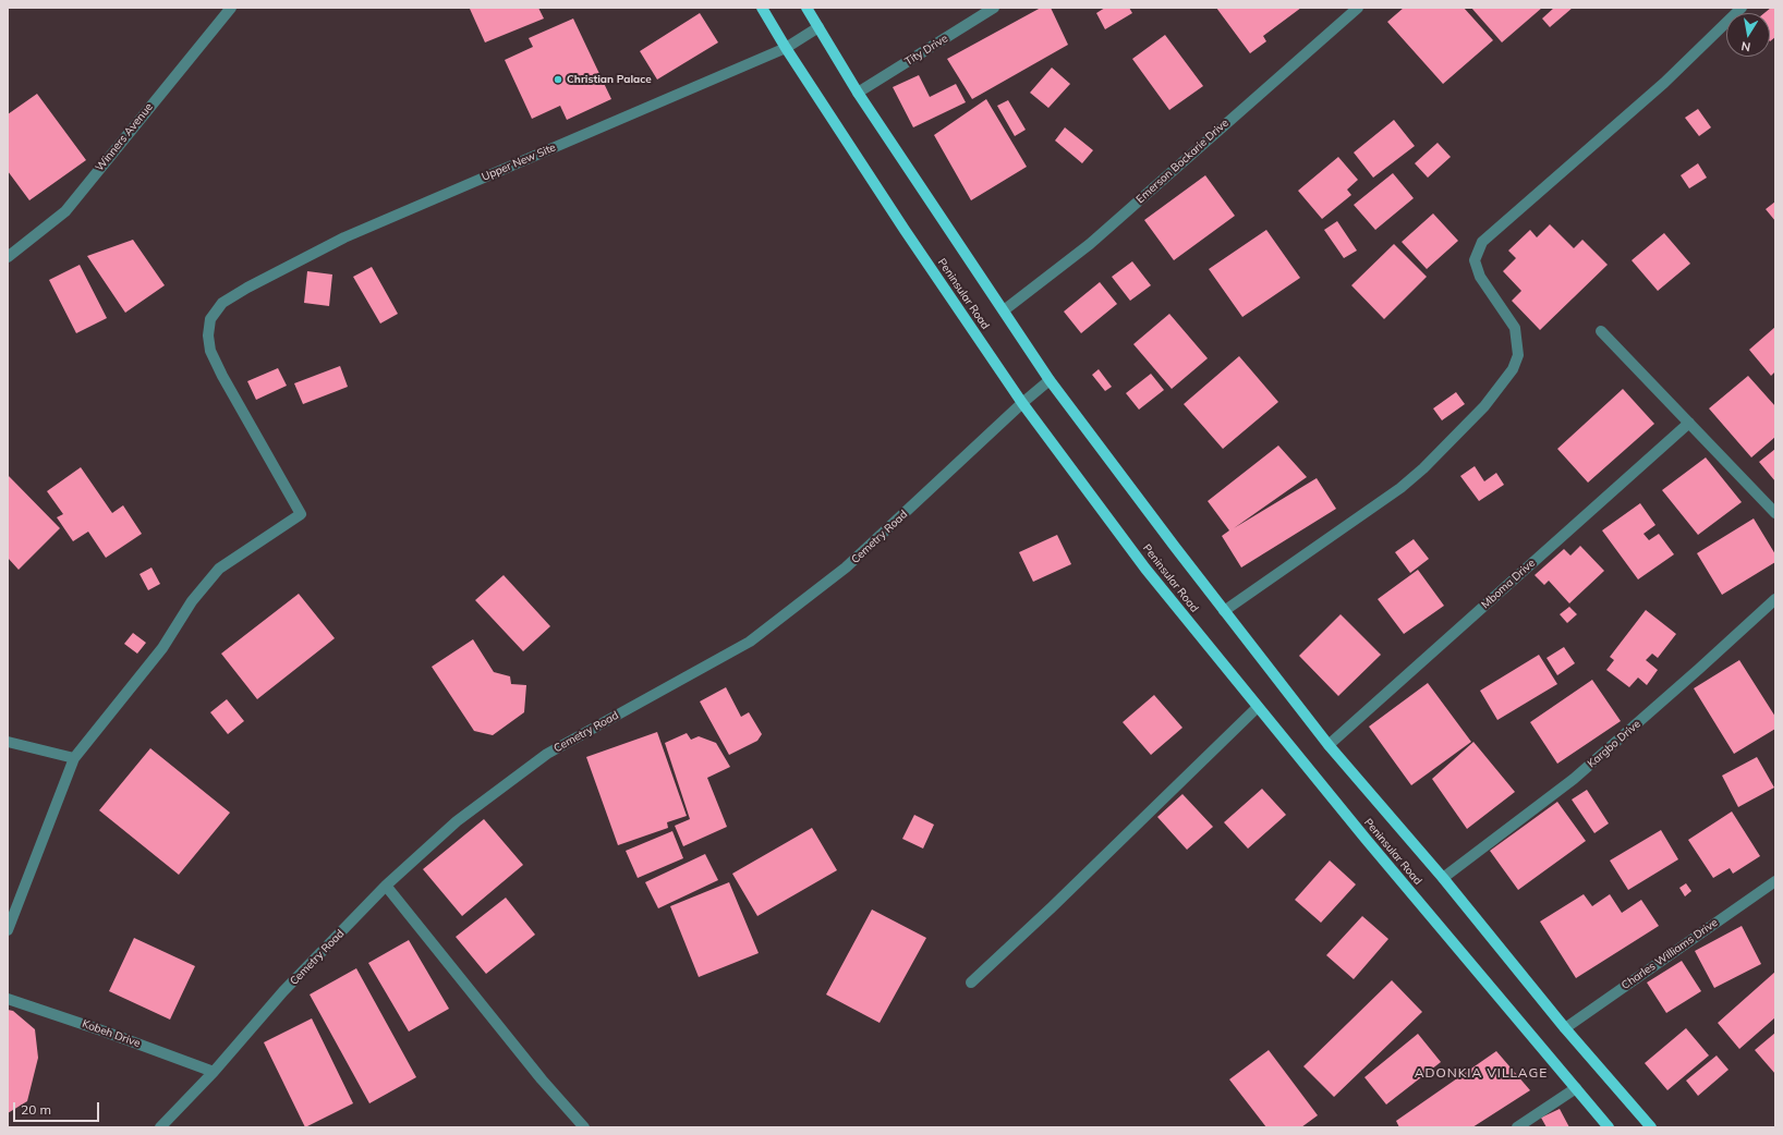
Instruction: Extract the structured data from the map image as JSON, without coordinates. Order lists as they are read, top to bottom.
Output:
{
  "streets": {
    "main road": ["Peninsular Road"],
    "street": [
      "Tity Drive",
      "Winners Avenue",
      "Emerson Bockarie Drive",
      "Upper New Site",
      "Cemetry Road",
      "Mboma Drive",
      "Kargbo Drive",
      "Charles Williams Drive",
      "Kobeh Drive"
    ]
  },
  "crossings": [
    ["Tity Drive", "Peninsular Road"],
    ["Emerson Bockarie Drive", "Peninsular Road"],
    ["Upper New Site", "Peninsular Road"],
    ["Peninsular Road", "Cemetry Road"],
    ["Peninsular Road", "Mboma Drive"],
    ["Peninsular Road", "Kargbo Drive"],
    ["Peninsular Road", "Charles Williams Drive"],
    ["Cemetry Road", "Kobeh Drive"]
  ],
  "districts": ["ADONKIA VILLAGE"],
  "places": ["Christian Palace"],
  "scale_bar": "20 m",
  "north": "bottom"
}
